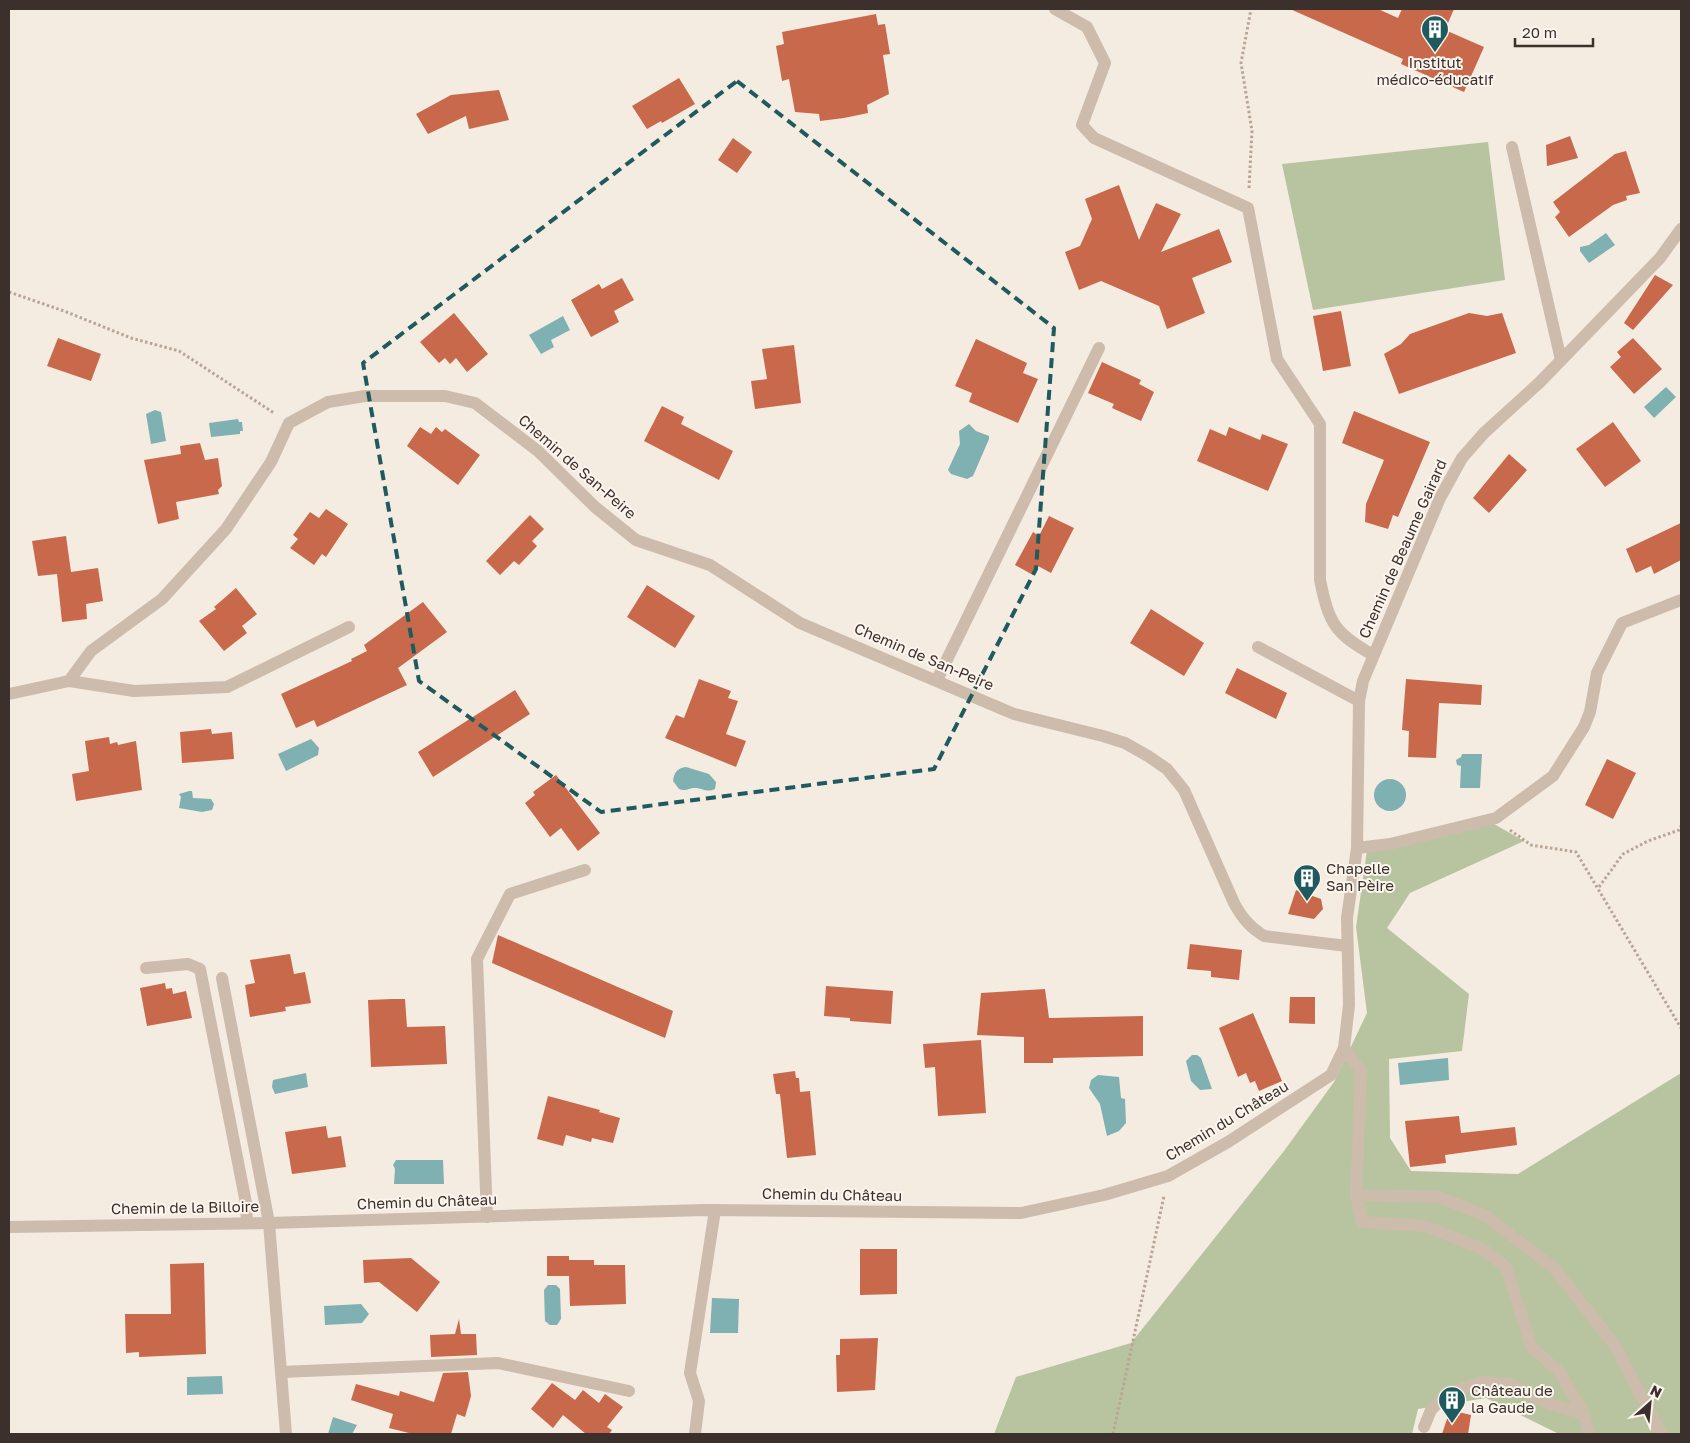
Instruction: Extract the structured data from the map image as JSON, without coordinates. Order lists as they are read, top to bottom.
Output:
{
  "streets": {
    "street": [
      "Chemin de San-Peire",
      "Chemin de Beaume Gairard",
      "Chemin du Château",
      "Chemin de la Billoire"
    ]
  },
  "crossings": [
    ["Chemin de San-Peire", "Chemin du Château"],
    ["Chemin de Beaume Gairard", "Chemin du Château"],
    ["Chemin du Château", "Chemin de la Billoire"]
  ],
  "places": {
    "building": ["Institut médico-éducatif", "Chapelle San Pèire", "Château de la Gaude"]
  },
  "scale_bar": "20 m",
  "north": "top right"
}
